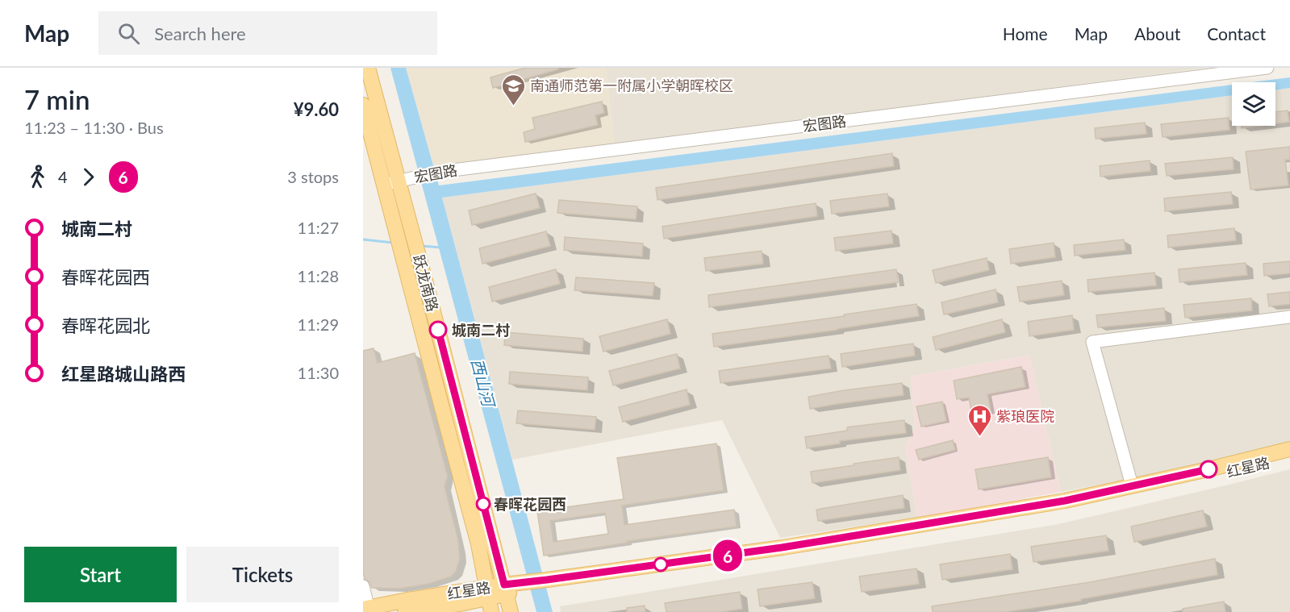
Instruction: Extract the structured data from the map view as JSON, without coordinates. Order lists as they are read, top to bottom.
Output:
{
  "streets": {
    "main road": ["跃龙南路", "红星路"],
    "street": ["宏图路"]
  },
  "crossings": [
    ["宏图路", "跃龙南路"],
    ["跃龙南路", "红星路"]
  ],
  "water": ["西山河"],
  "places": {
    "school or university": ["南通师范第一附属小学朝晖校区"],
    "other": ["城南二村", "春晖花园西"],
    "hospital": ["紫琅医院"]
  },
  "lines": ["bus line 6"],
  "page": {
    "header": "Map",
    "search": "Search here",
    "nav": [
      "Home",
      "Map",
      "About",
      "Contact"
    ],
    "heading": ["7 min", "11:23 – 11:30 · Bus", "¥9.60"],
    "on_map": "6",
    "legs": ["4", "6", "3 stops"],
    "list": [
      {
        "name": "城南二村",
        "value": "11:27"
      },
      {
        "name": "春晖花园西",
        "value": "11:28"
      },
      {
        "name": "春晖花园北",
        "value": "11:29"
      },
      {
        "name": "红星路城山路西",
        "value": "11:30"
      }
    ],
    "buttons": ["Start", "Tickets"]
  }
}
